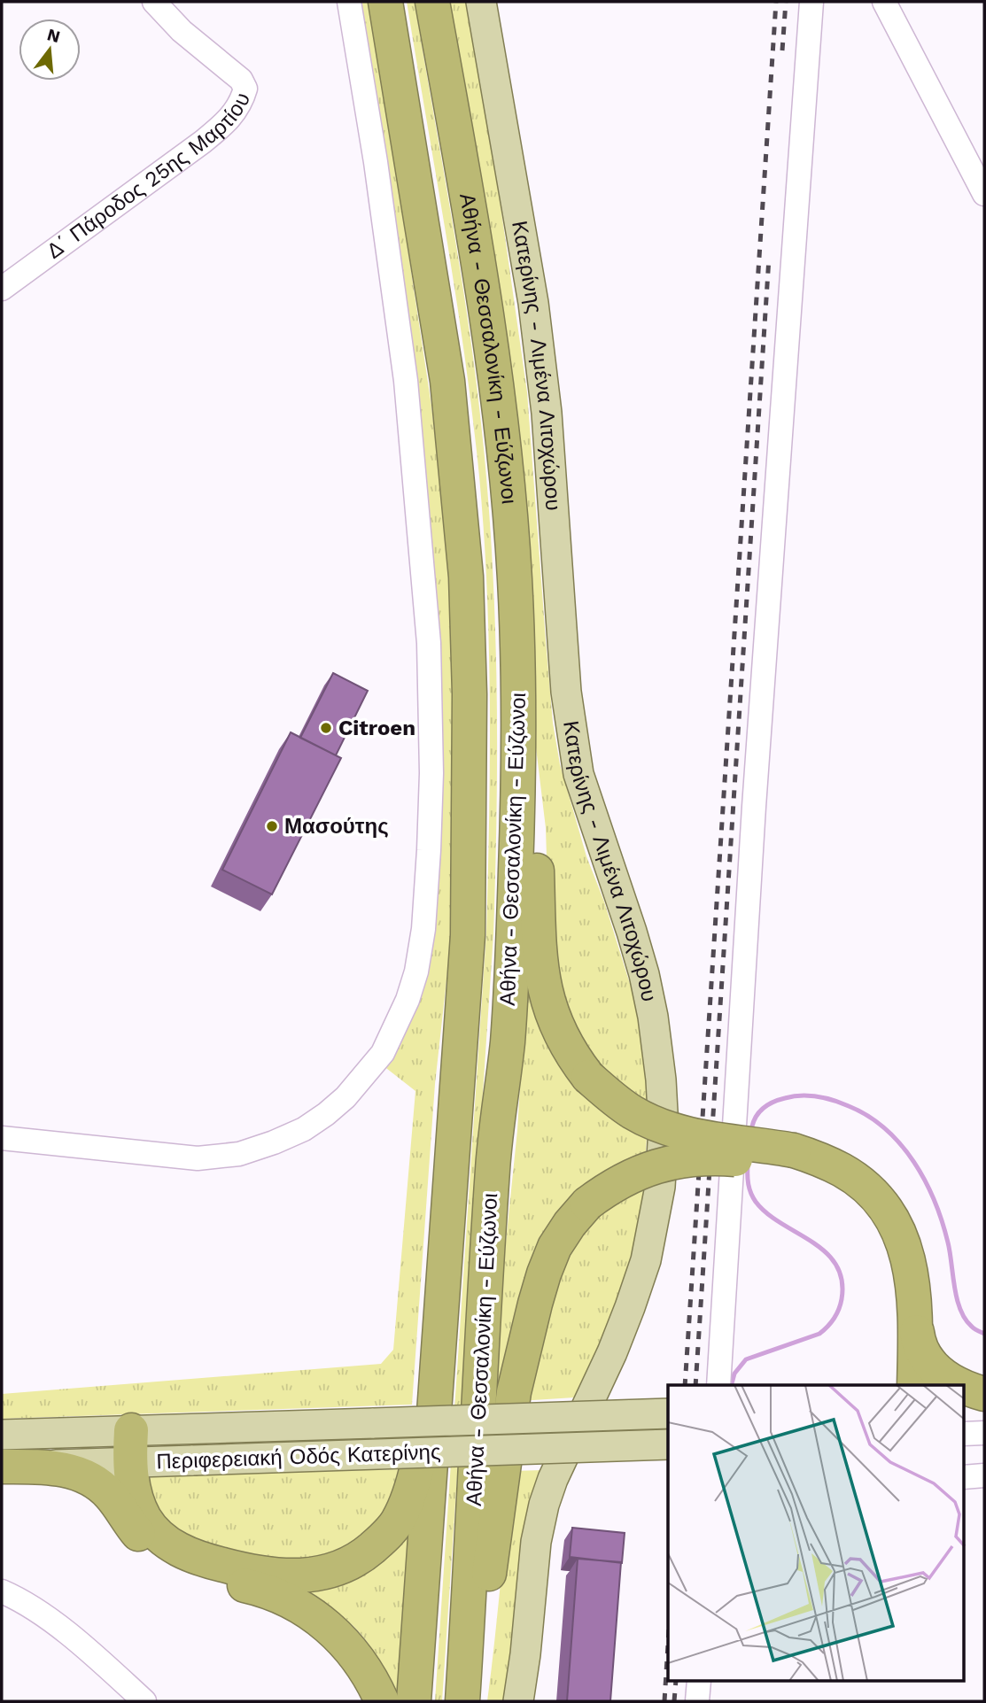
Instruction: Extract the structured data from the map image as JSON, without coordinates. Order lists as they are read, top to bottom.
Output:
{
  "streets": {
    "highway": ["Αθήνα - Θεσσαλονίκη - Εύζωνοι"],
    "main road": ["Κατερίνης - Λιμένα Λιτοχώρου", "Περιφερειακή Οδός Κατερίνης"],
    "street": ["Δ΄ Πάροδος 25ης Μαρτίου"]
  },
  "places": ["Citroen", "Μασούτης"],
  "north": "top"
}
